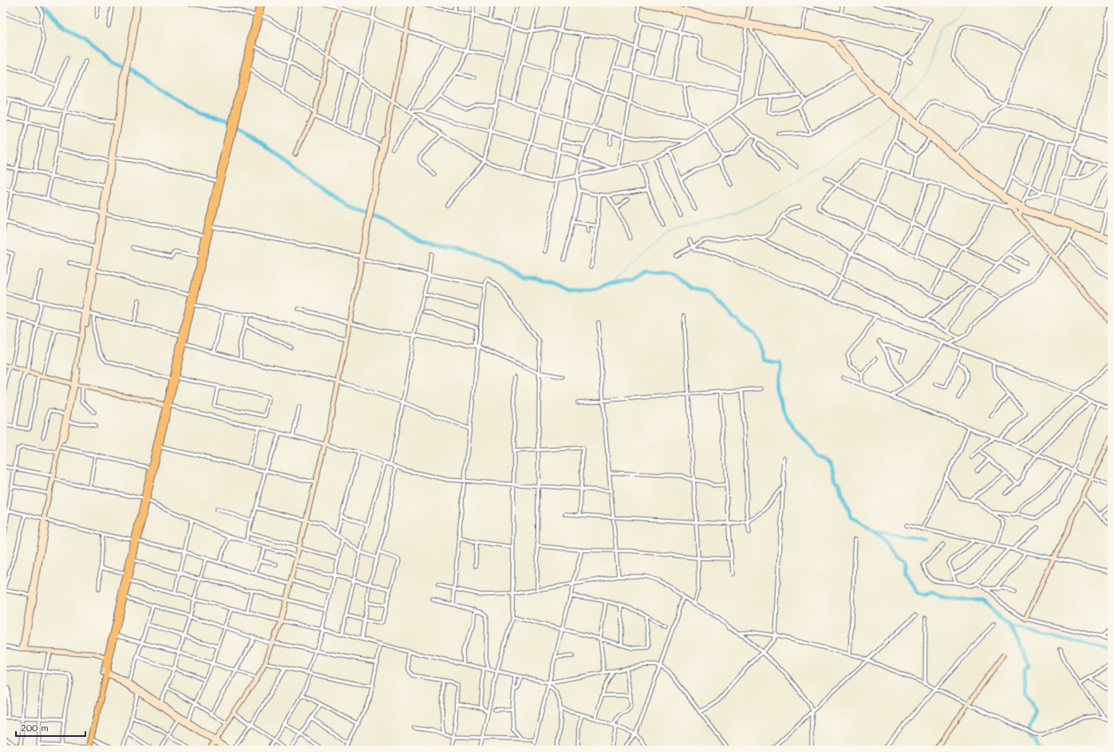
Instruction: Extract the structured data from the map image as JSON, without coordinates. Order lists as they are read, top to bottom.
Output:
{
  "scale_bar": "200 m"
}
